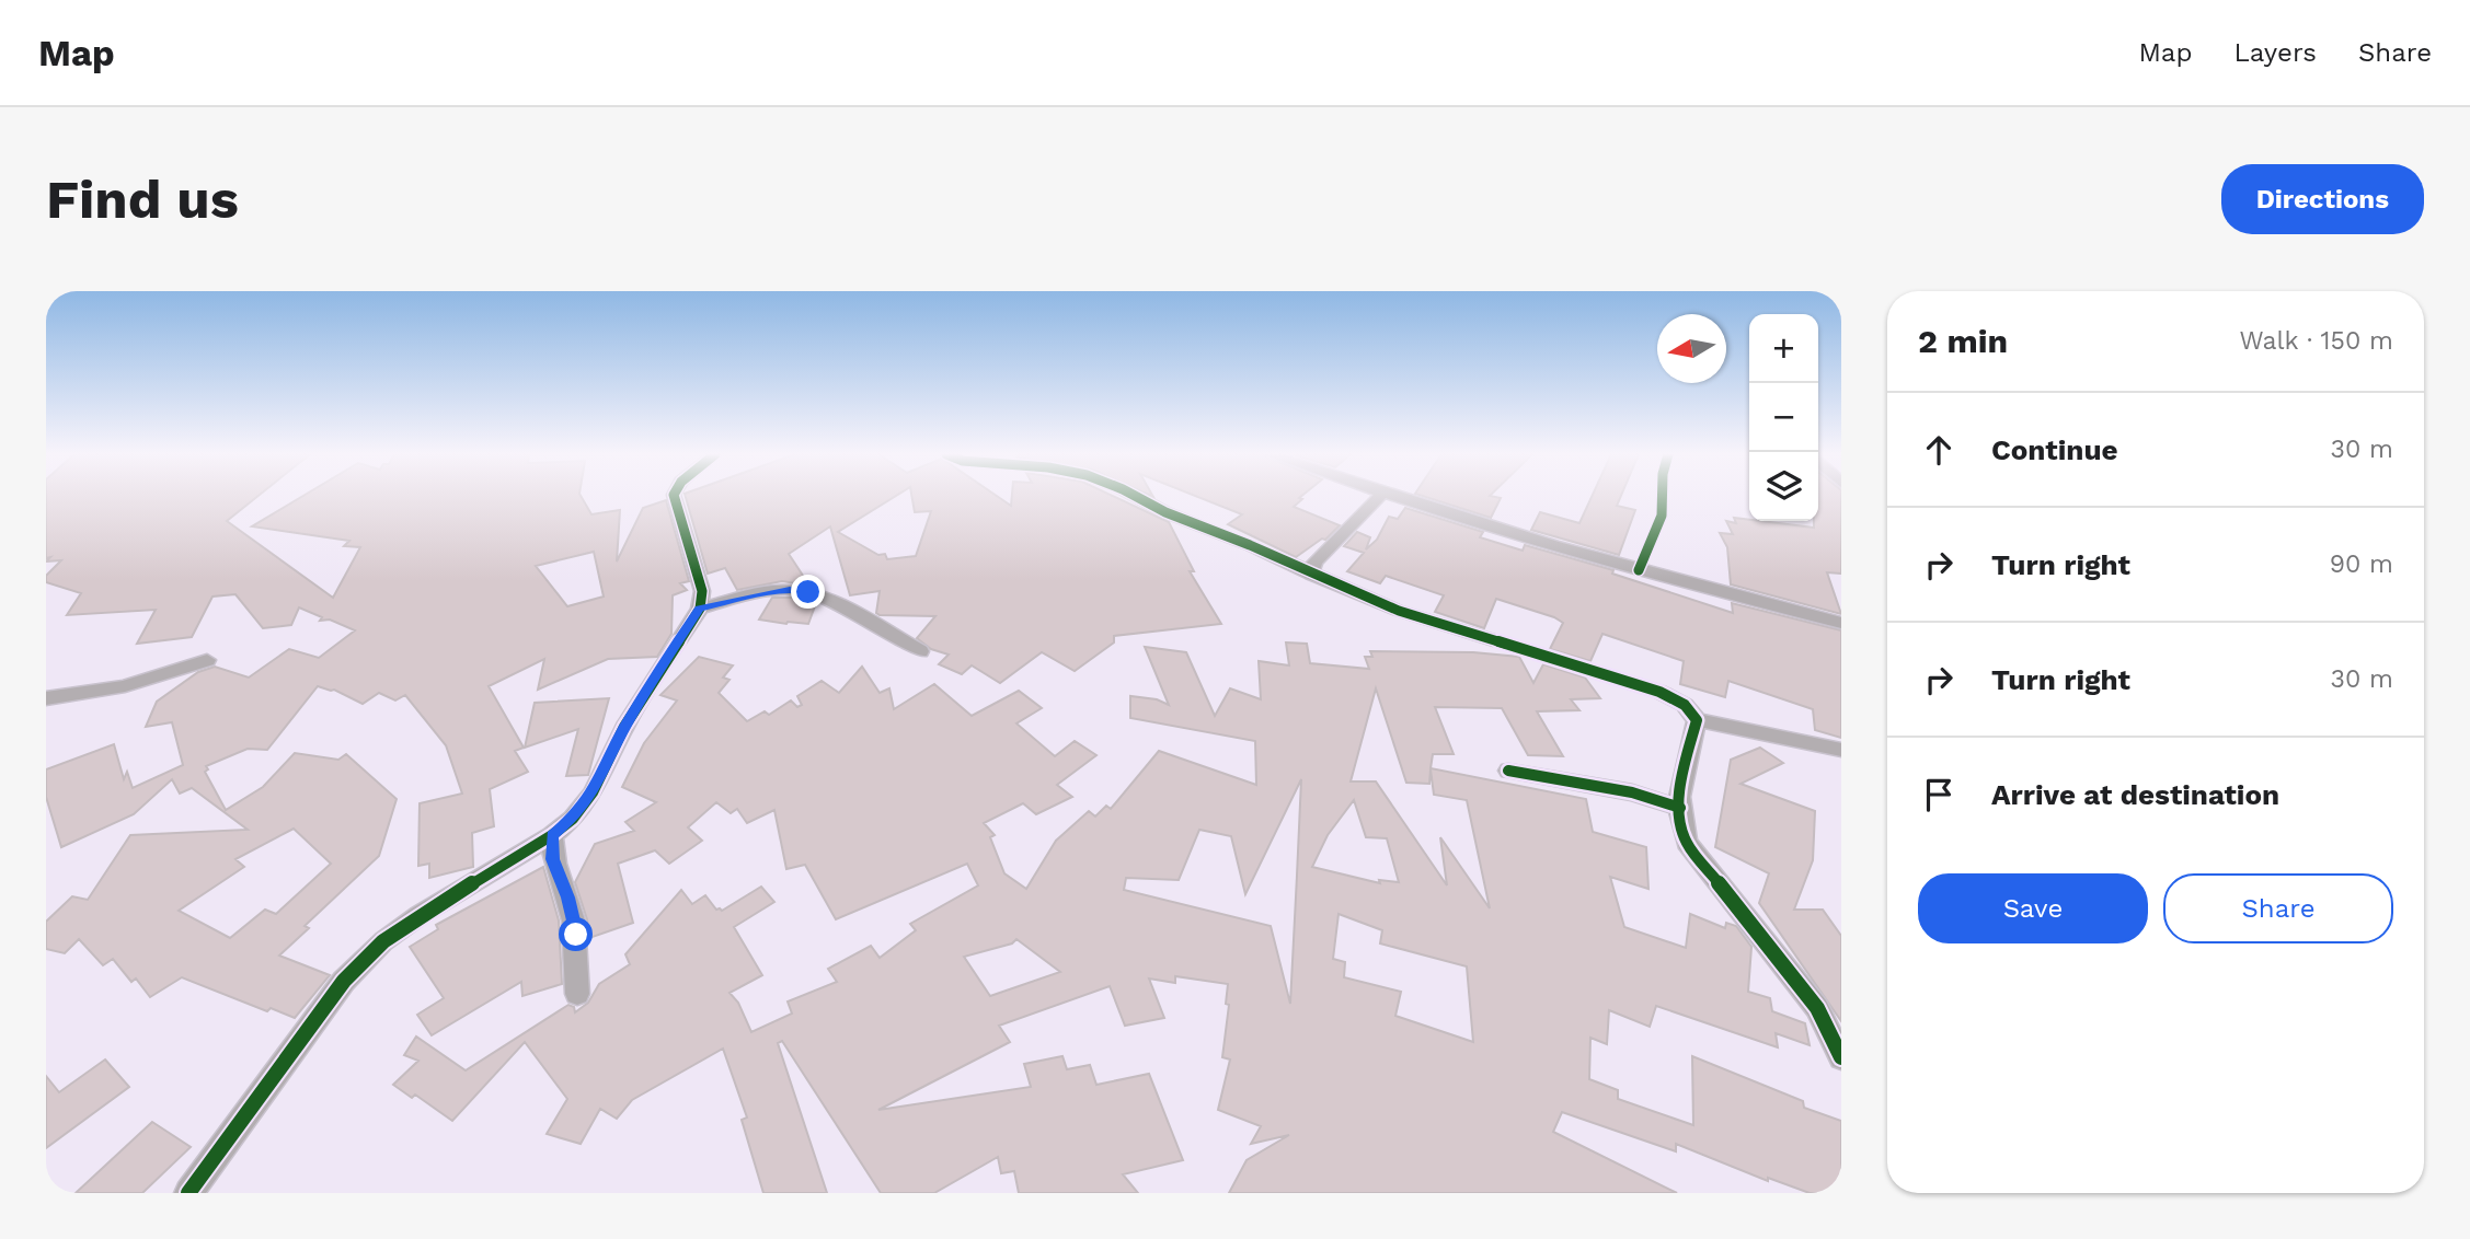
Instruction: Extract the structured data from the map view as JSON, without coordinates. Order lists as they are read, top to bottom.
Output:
{
  "north": "left",
  "page": {
    "header": "Map",
    "nav": ["Map", "Layers", "Share"],
    "buttons": [
      "Directions",
      ["Save", "Share"]
    ],
    "title": "Find us",
    "heading": ["2 min", "Walk · 150 m"],
    "map_buttons": ["+", "−"],
    "list": [
      ["Continue", "30 m"],
      ["Turn right", "90 m"],
      ["Turn right", "30 m"],
      "Arrive at destination"
    ]
  }
}
